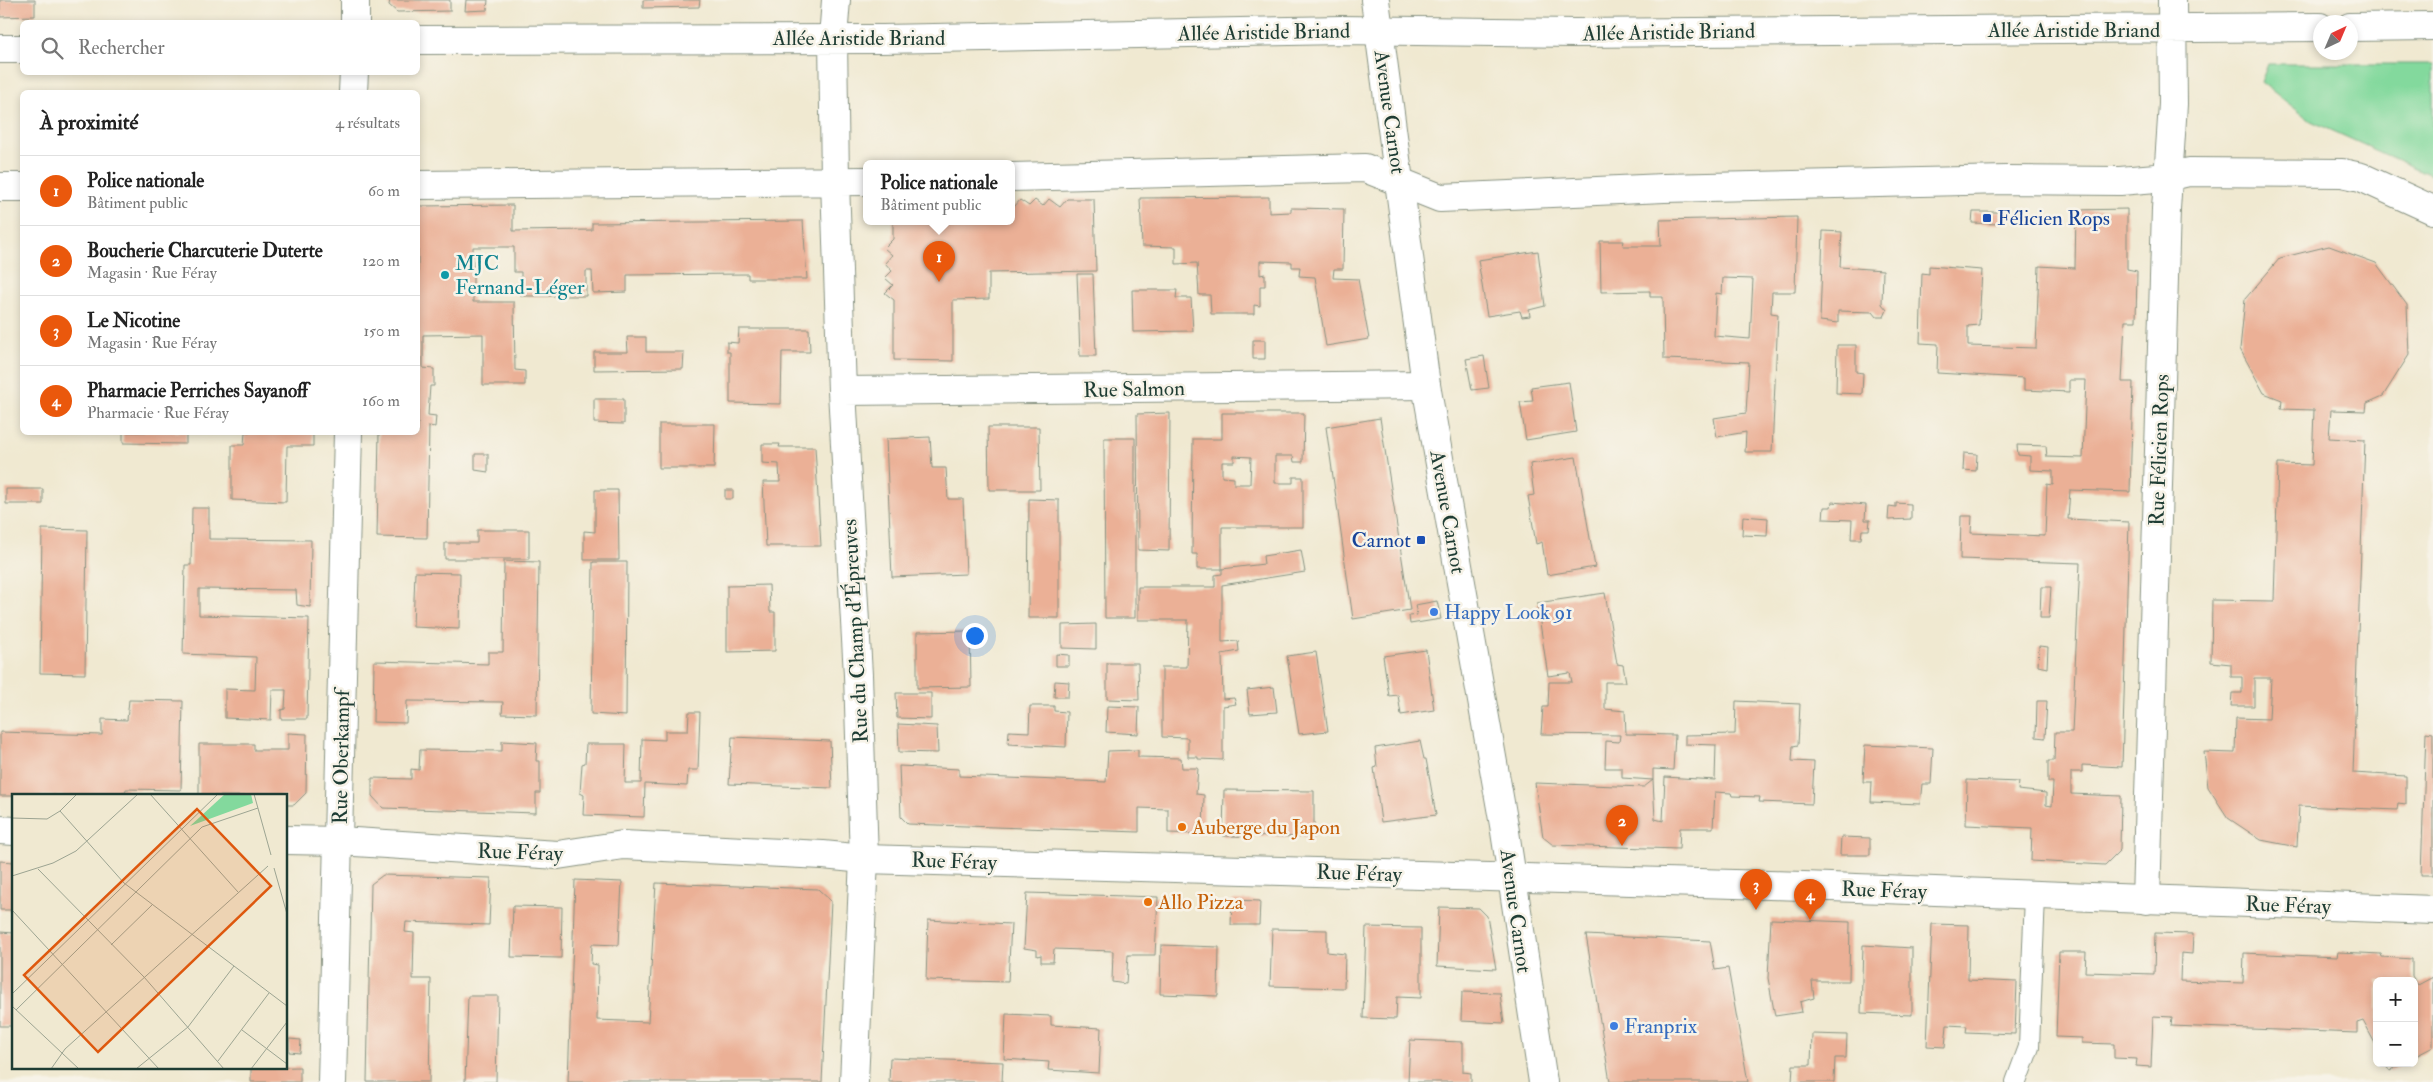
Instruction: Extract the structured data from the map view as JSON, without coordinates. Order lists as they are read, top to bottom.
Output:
{
  "streets": {
    "street": [
      "Allée Aristide Briand",
      "Avenue Carnot",
      "Rue Salmon",
      "Rue Félicien Rops",
      "Rue du Champ d'Épreuves",
      "Rue Oberkampf",
      "Rue Féray"
    ]
  },
  "crossings": [
    ["Allée Aristide Briand", "Avenue Carnot"],
    ["Allée Aristide Briand", "Rue Félicien Rops"],
    ["Allée Aristide Briand", "Rue du Champ d'Épreuves"],
    ["Avenue Carnot", "Rue Salmon"],
    ["Avenue Carnot", "Rue Féray"],
    ["Rue Salmon", "Rue du Champ d'Épreuves"],
    ["Rue Félicien Rops", "Rue Féray"],
    ["Rue du Champ d'Épreuves", "Rue Féray"],
    ["Rue Oberkampf", "Rue Féray"]
  ],
  "places": {
    "transit": ["Félicien Rops", "Carnot"],
    "other": [
      "MJC Fernand-Léger",
      "Happy Look 91",
      "Auberge du Japon",
      "Allo Pizza",
      "Franprix"
    ]
  },
  "north": "top right",
  "page": {
    "search": "Rechercher",
    "heading": ["À proximité", "4 résultats"],
    "list": [
      {
        "mark": "1",
        "name": "Police nationale",
        "note": "Bâtiment public",
        "value": "60 m"
      },
      {
        "mark": "2",
        "name": "Boucherie Charcuterie Duterte",
        "note": "Magasin · Rue Féray",
        "value": "120 m"
      },
      {
        "mark": "3",
        "name": "Le Nicotine",
        "note": "Magasin · Rue Féray",
        "value": "150 m"
      },
      {
        "mark": "4",
        "name": "Pharmacie Perriches Sayanoff",
        "note": "Pharmacie · Rue Féray",
        "value": "160 m"
      }
    ],
    "popup": ["Police nationale", "Bâtiment public"],
    "pins": [
      "1",
      "2",
      "3",
      "4"
    ],
    "map_buttons": ["+", "−"]
  }
}
